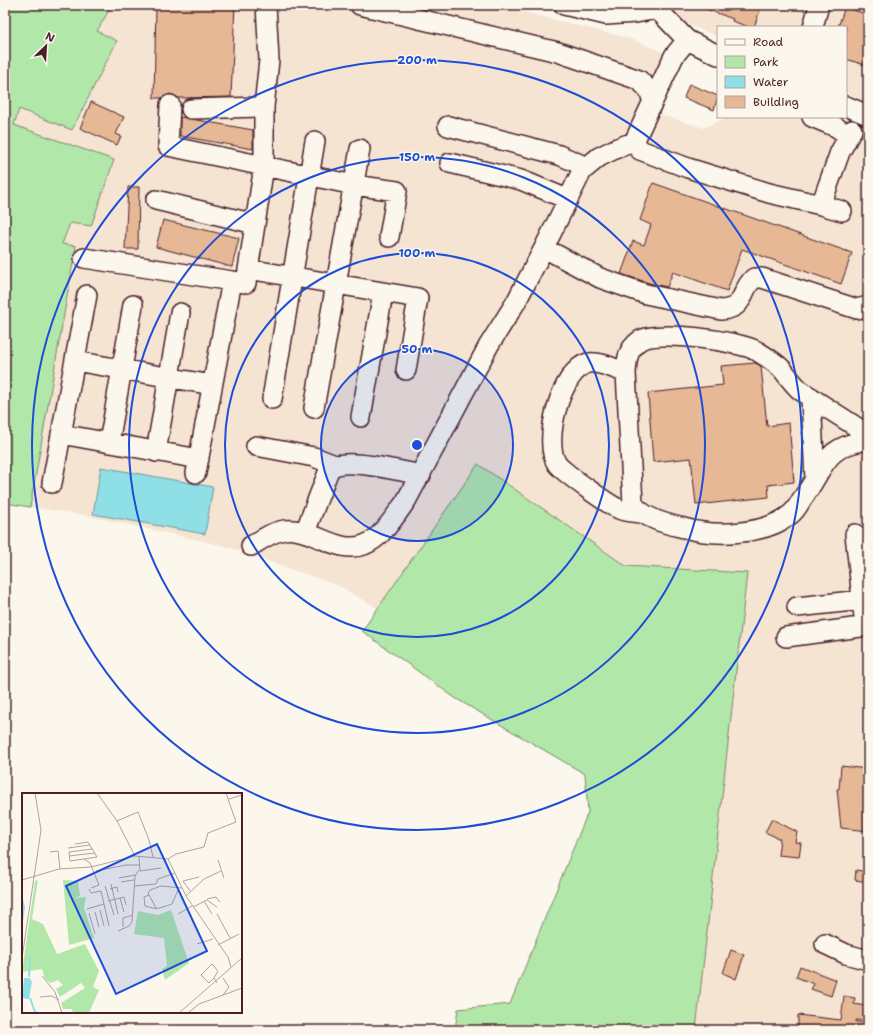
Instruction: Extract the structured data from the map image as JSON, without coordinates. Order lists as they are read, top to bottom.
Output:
{
  "legend": [
    "Road",
    "Park",
    "Water",
    "Building"
  ],
  "north": "top right",
  "rings": [
    "200 m",
    "150 m",
    "100 m",
    "50 m"
  ]
}
